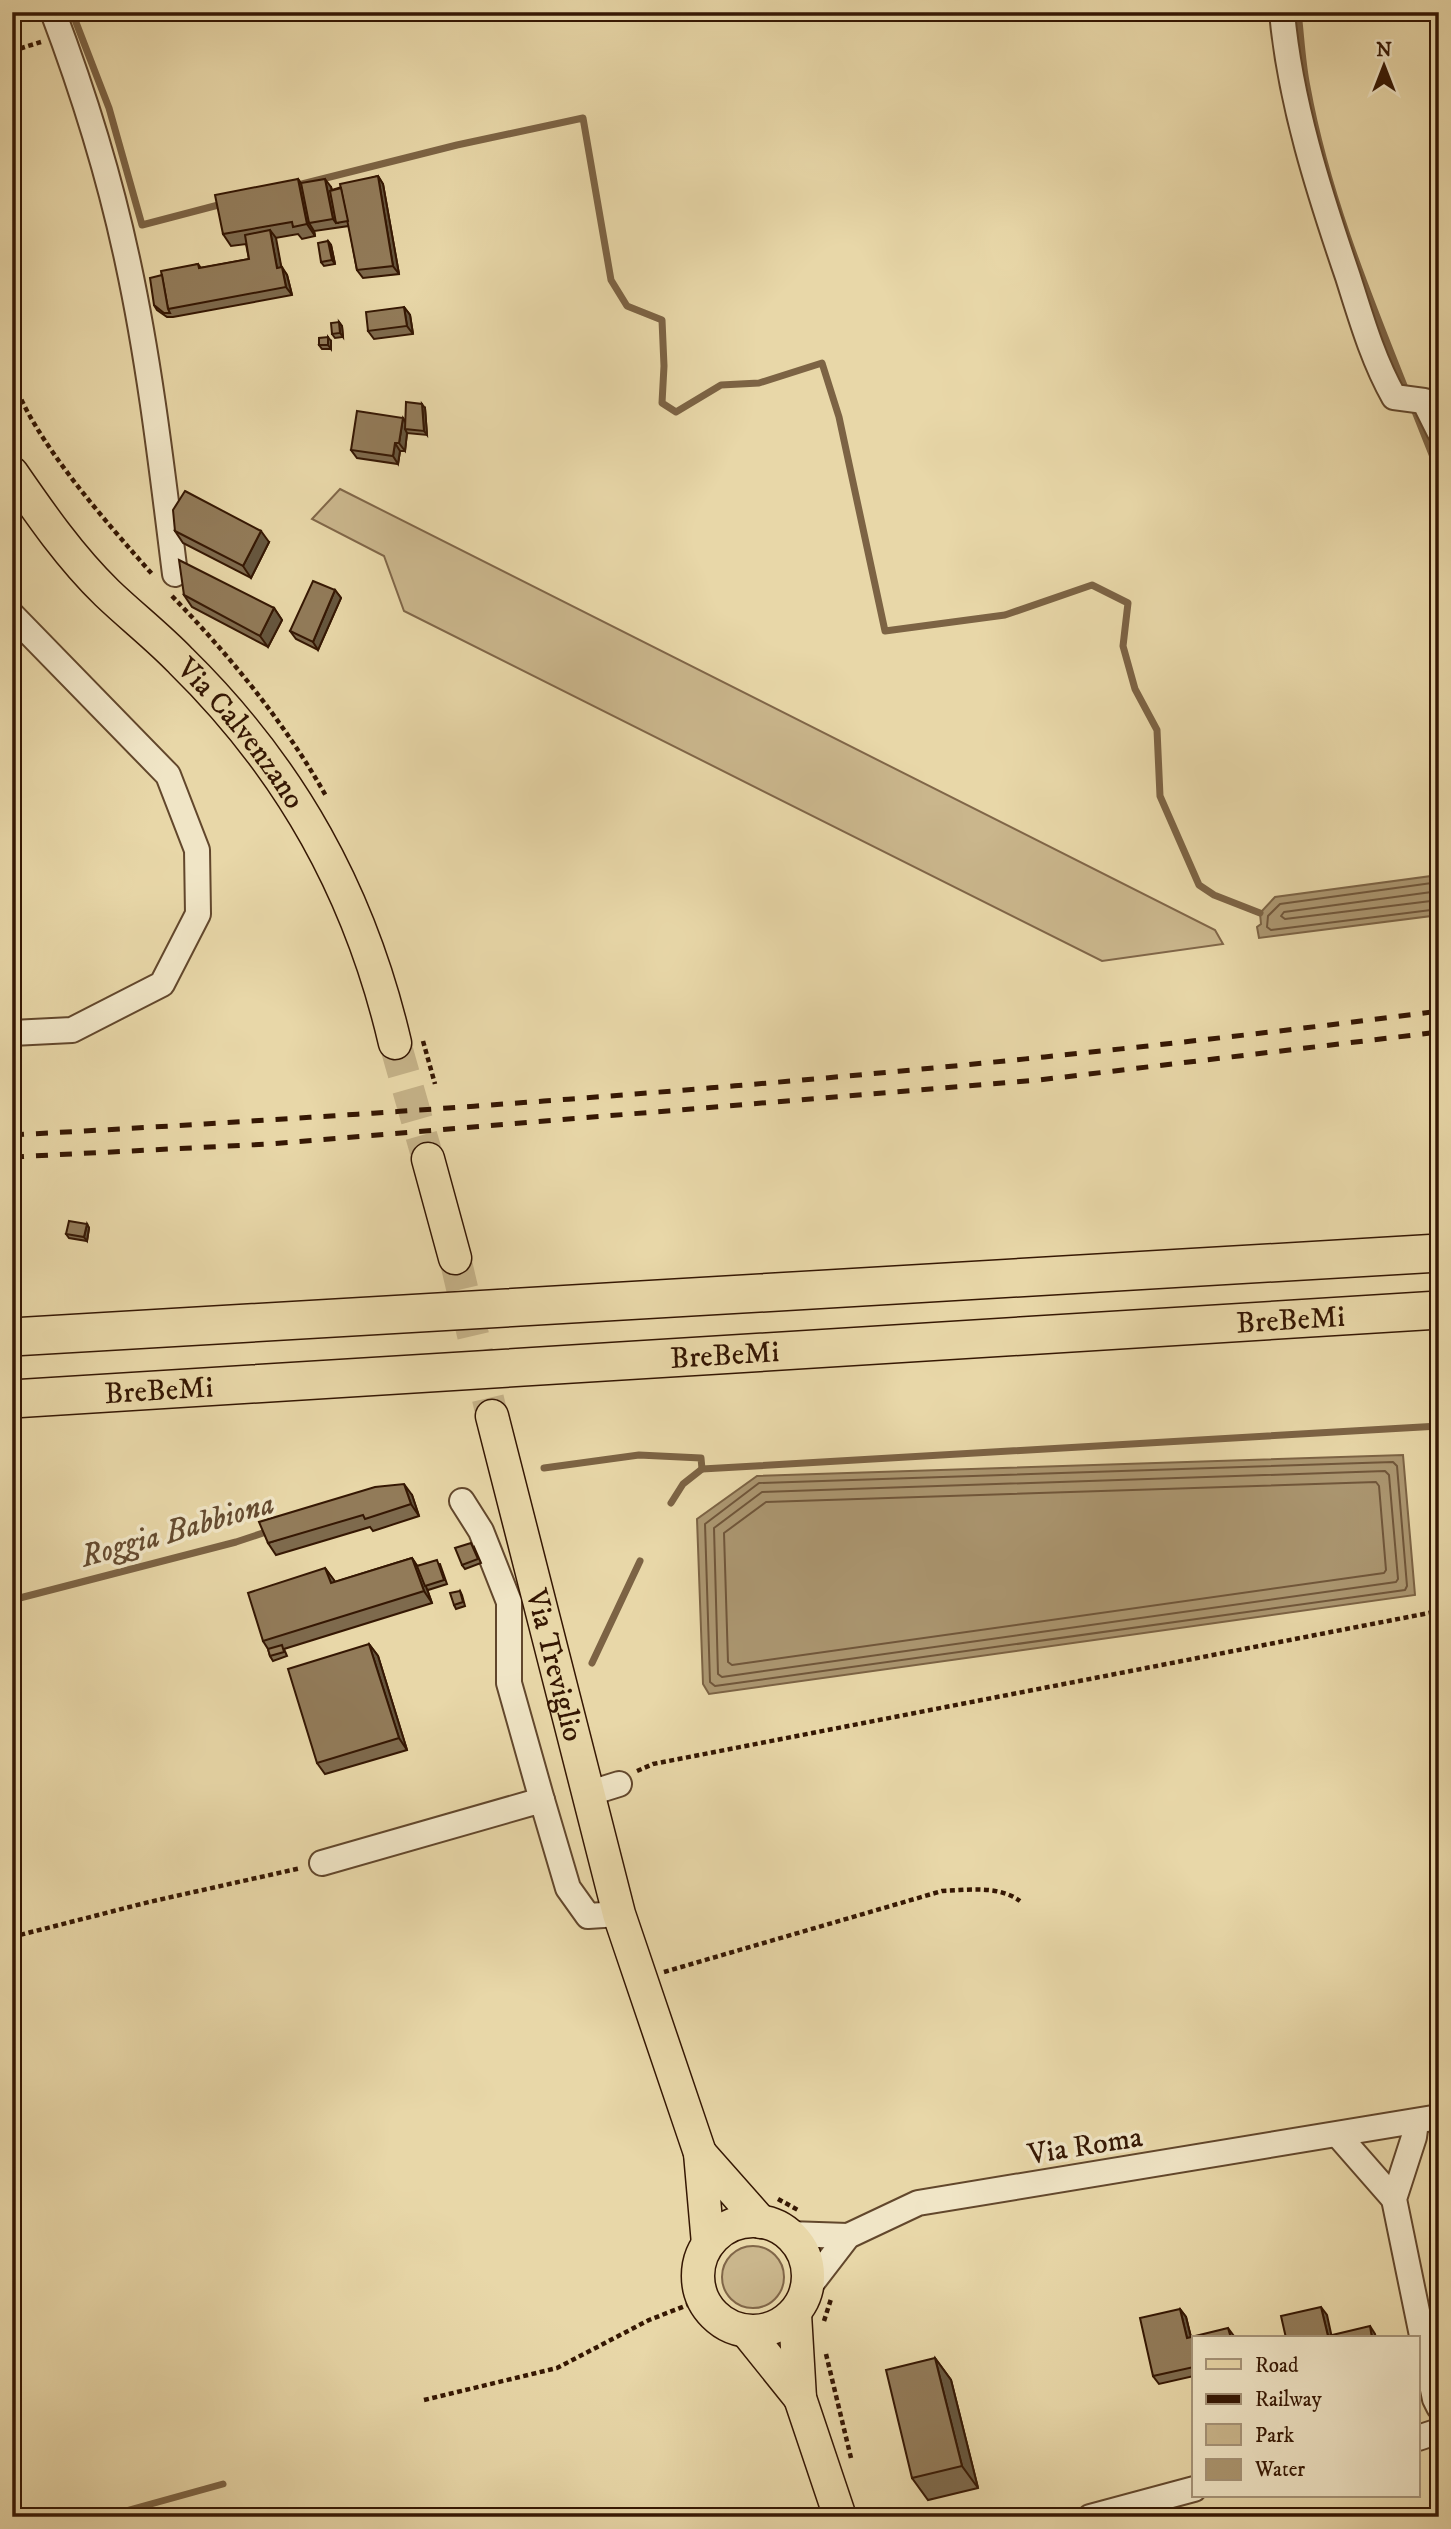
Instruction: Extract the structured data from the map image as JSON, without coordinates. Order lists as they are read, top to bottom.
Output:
{
  "streets": {
    "highway": ["BreBeMi"],
    "main road": ["Via Calvenzano", "Via Treviglio"],
    "street": ["Via Roma"]
  },
  "crossings": [
    ["Via Treviglio", "Via Roma"]
  ],
  "water": ["Roggia Babbiona"],
  "legend": [
    "Road",
    "Railway",
    "Park",
    "Water"
  ],
  "north": "top"
}
